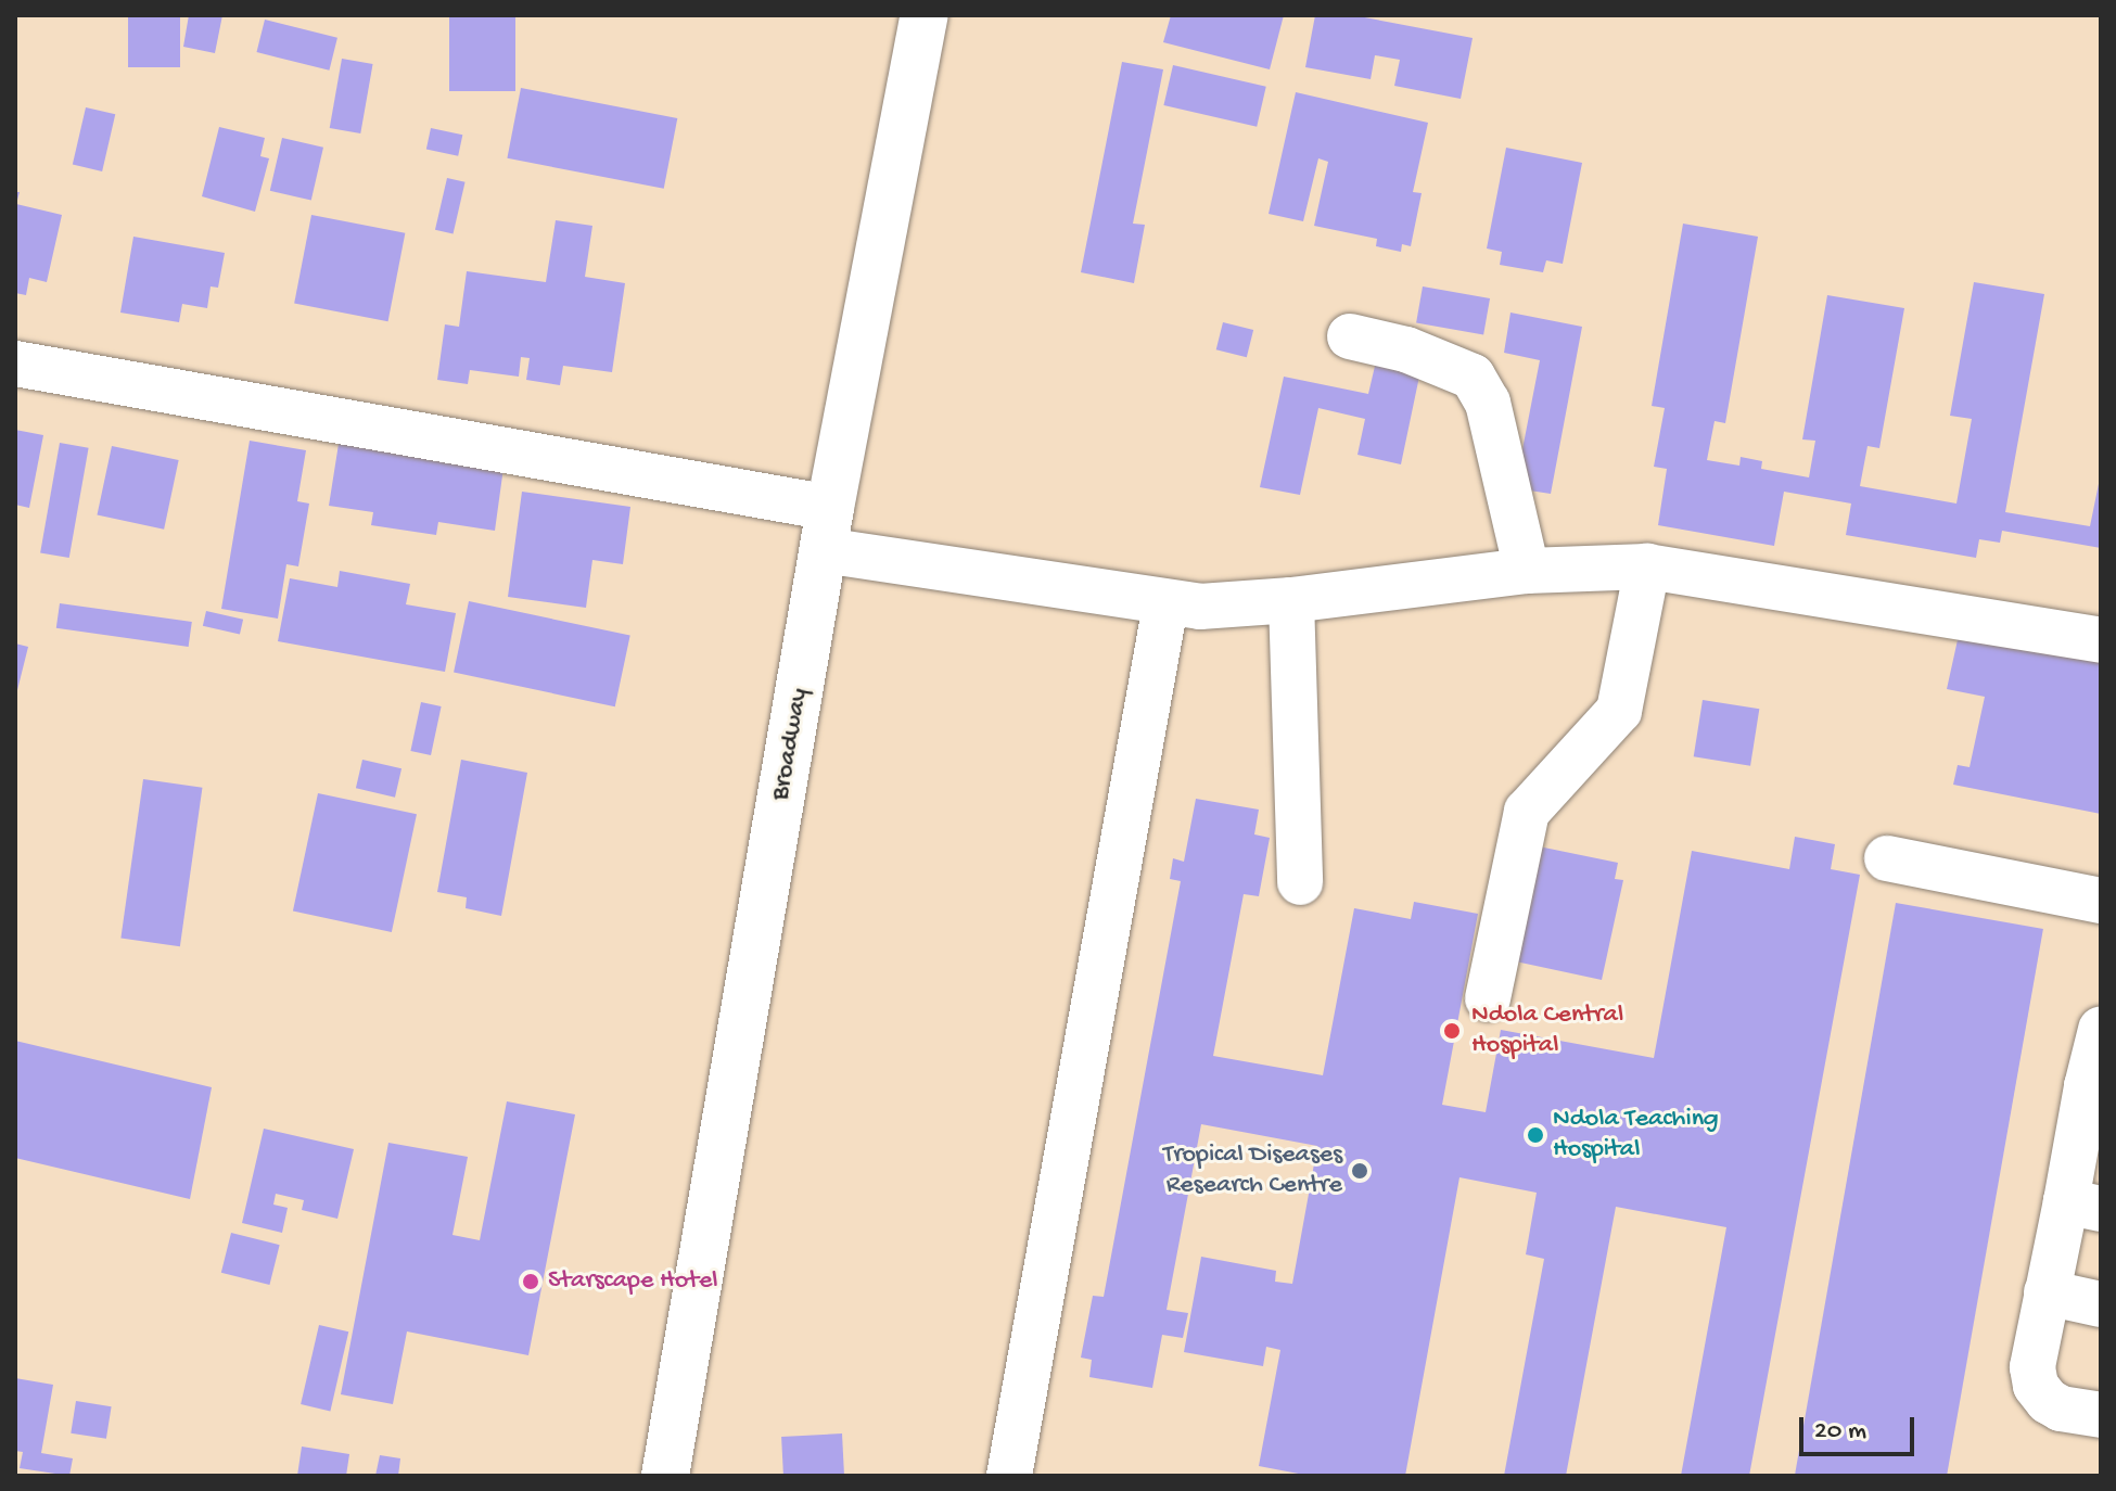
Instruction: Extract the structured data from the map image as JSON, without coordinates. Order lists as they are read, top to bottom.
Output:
{
  "streets": {
    "main road": ["Broadway"]
  },
  "places": [
    "Ndola Central Hospital",
    "Ndola Teaching Hospital",
    "Tropical Diseases Research Centre",
    "Starscape Hotel"
  ],
  "scale_bar": "20 m"
}
